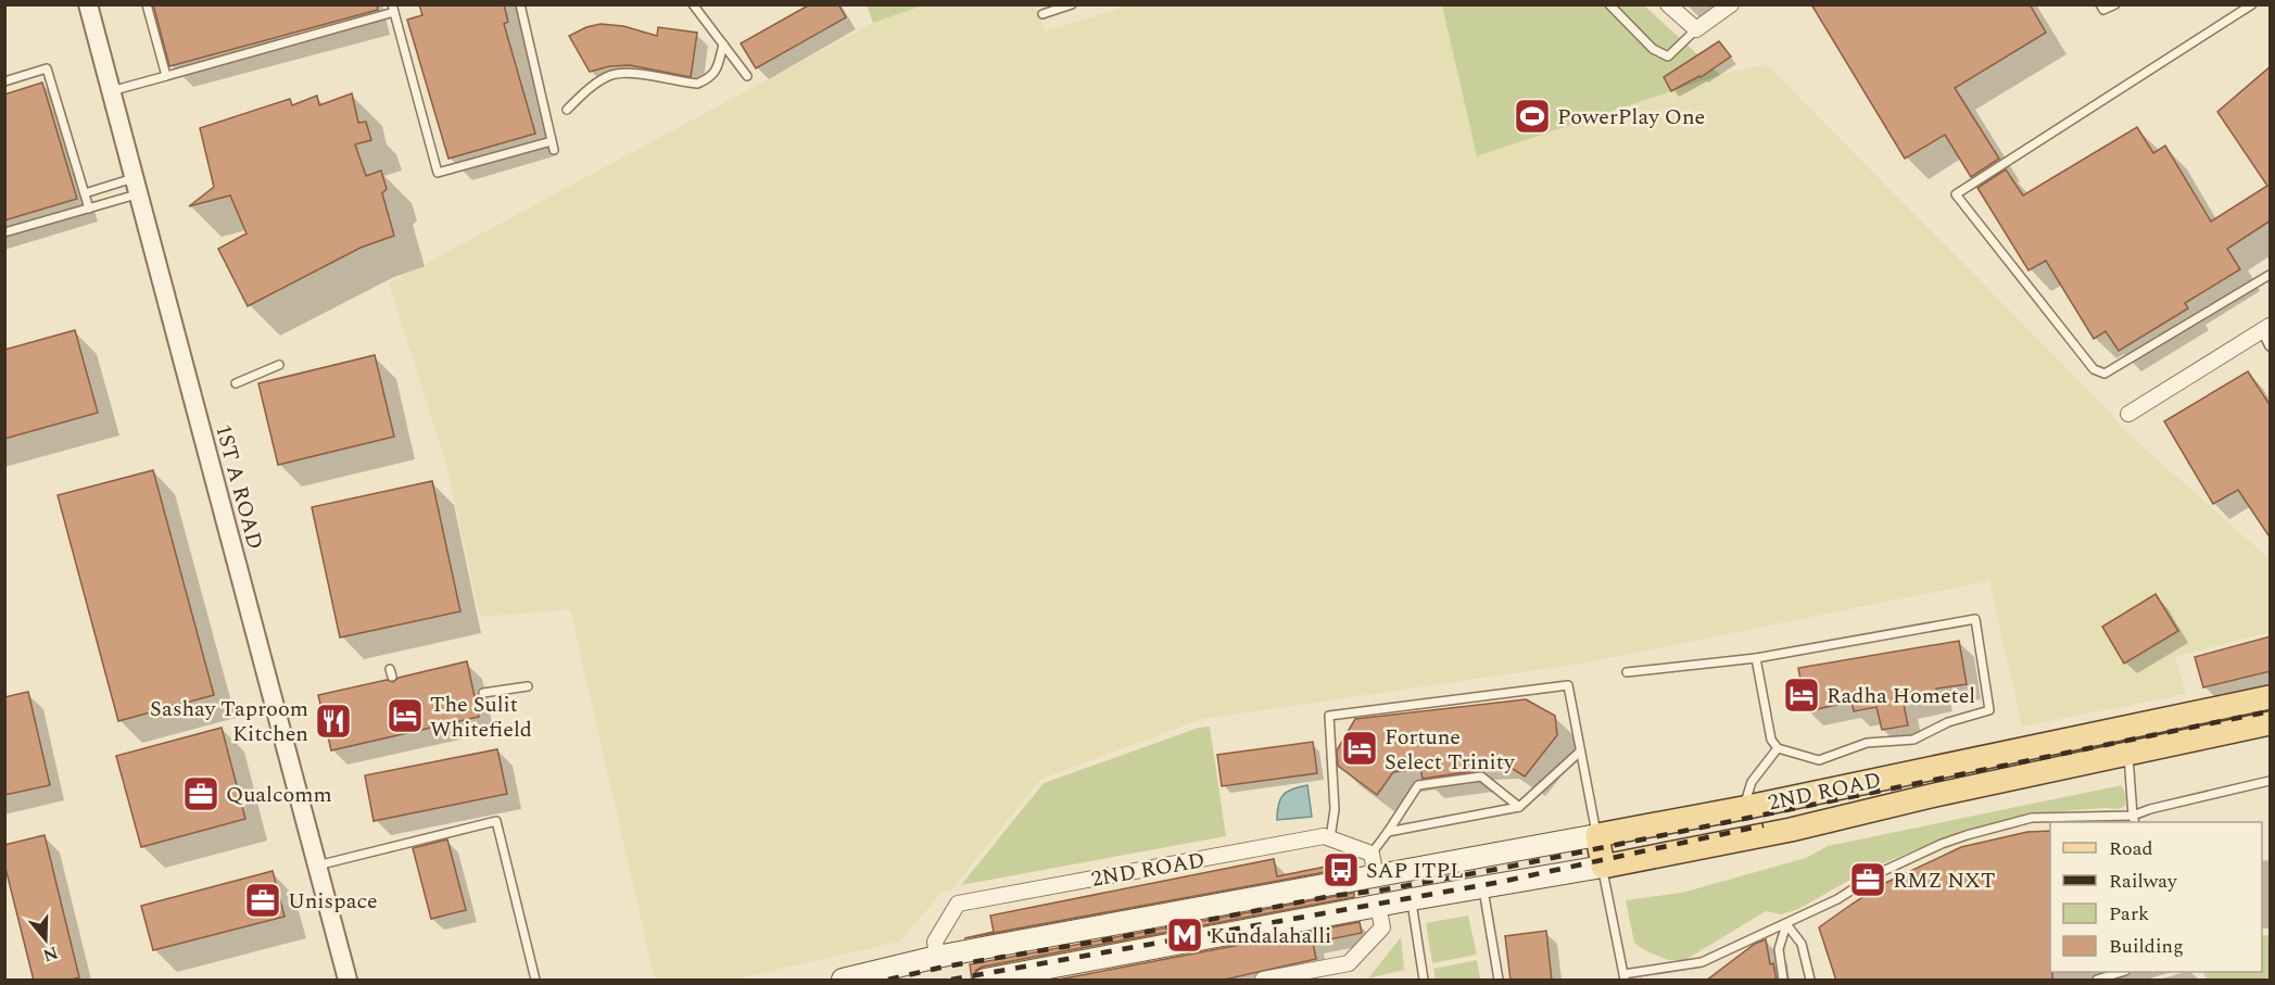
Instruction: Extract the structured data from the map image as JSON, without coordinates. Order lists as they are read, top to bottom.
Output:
{
  "streets": {
    "main road": ["2ND ROAD"],
    "street": ["1ST A ROAD"]
  },
  "places": {
    "sports": ["PowerPlay One"],
    "hotel": ["Radha Hometel", "The Sulit Whitefield", "Fortune Select Trinity"],
    "restaurant": ["Sashay Taproom Kitchen"],
    "office": ["Qualcomm", "RMZ NXT", "Unispace"],
    "bus stop": ["SAP ITPL"],
    "metro station": ["Kundalahalli"]
  },
  "legend": [
    "Road",
    "Railway",
    "Park",
    "Building"
  ],
  "north": "bottom"
}
